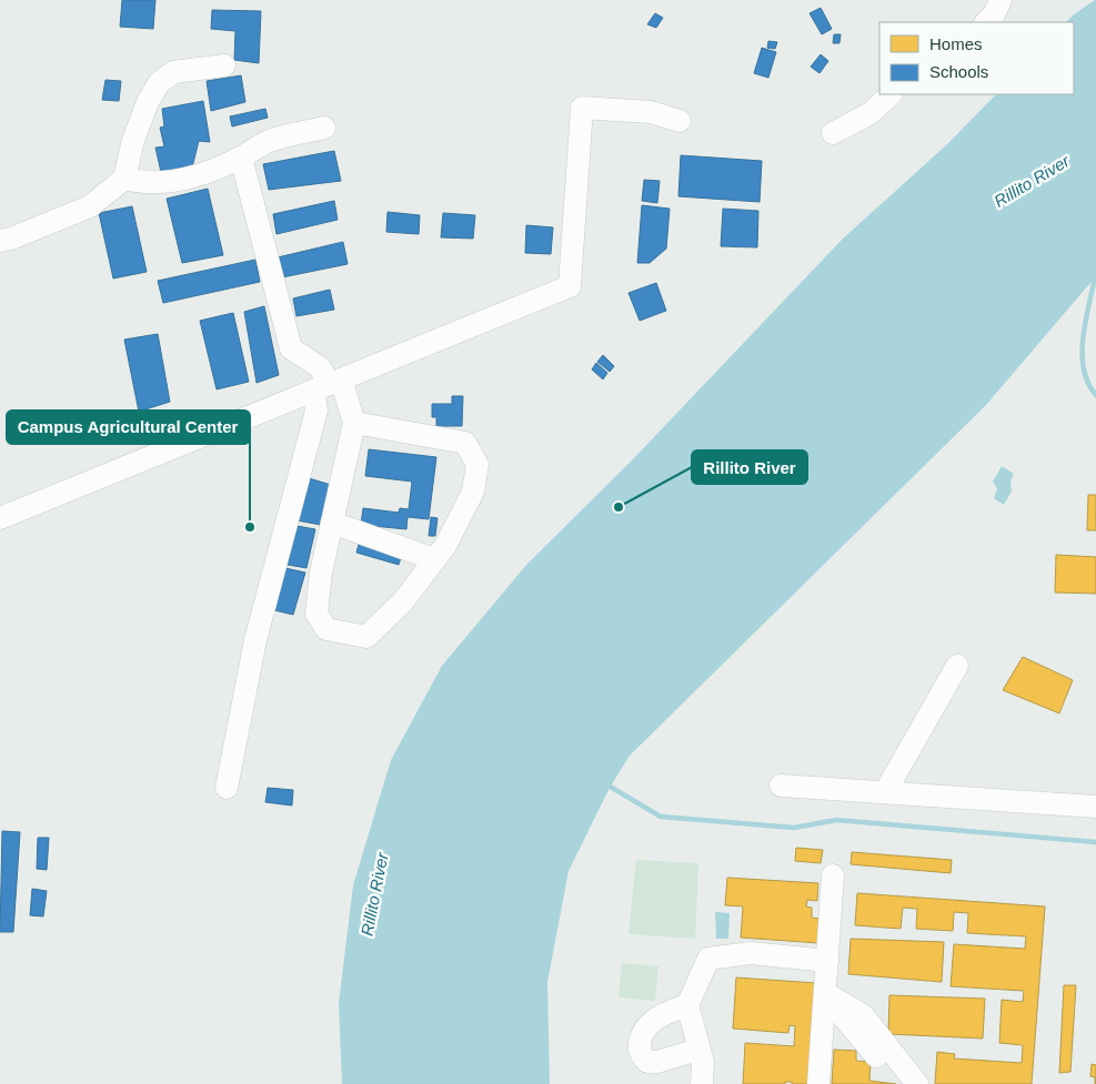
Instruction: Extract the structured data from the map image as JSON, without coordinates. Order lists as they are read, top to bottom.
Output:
{
  "water": ["Rillito River"],
  "places": ["Rillito River", "Campus Agricultural Center"],
  "legend": ["Homes", "Schools"]
}
